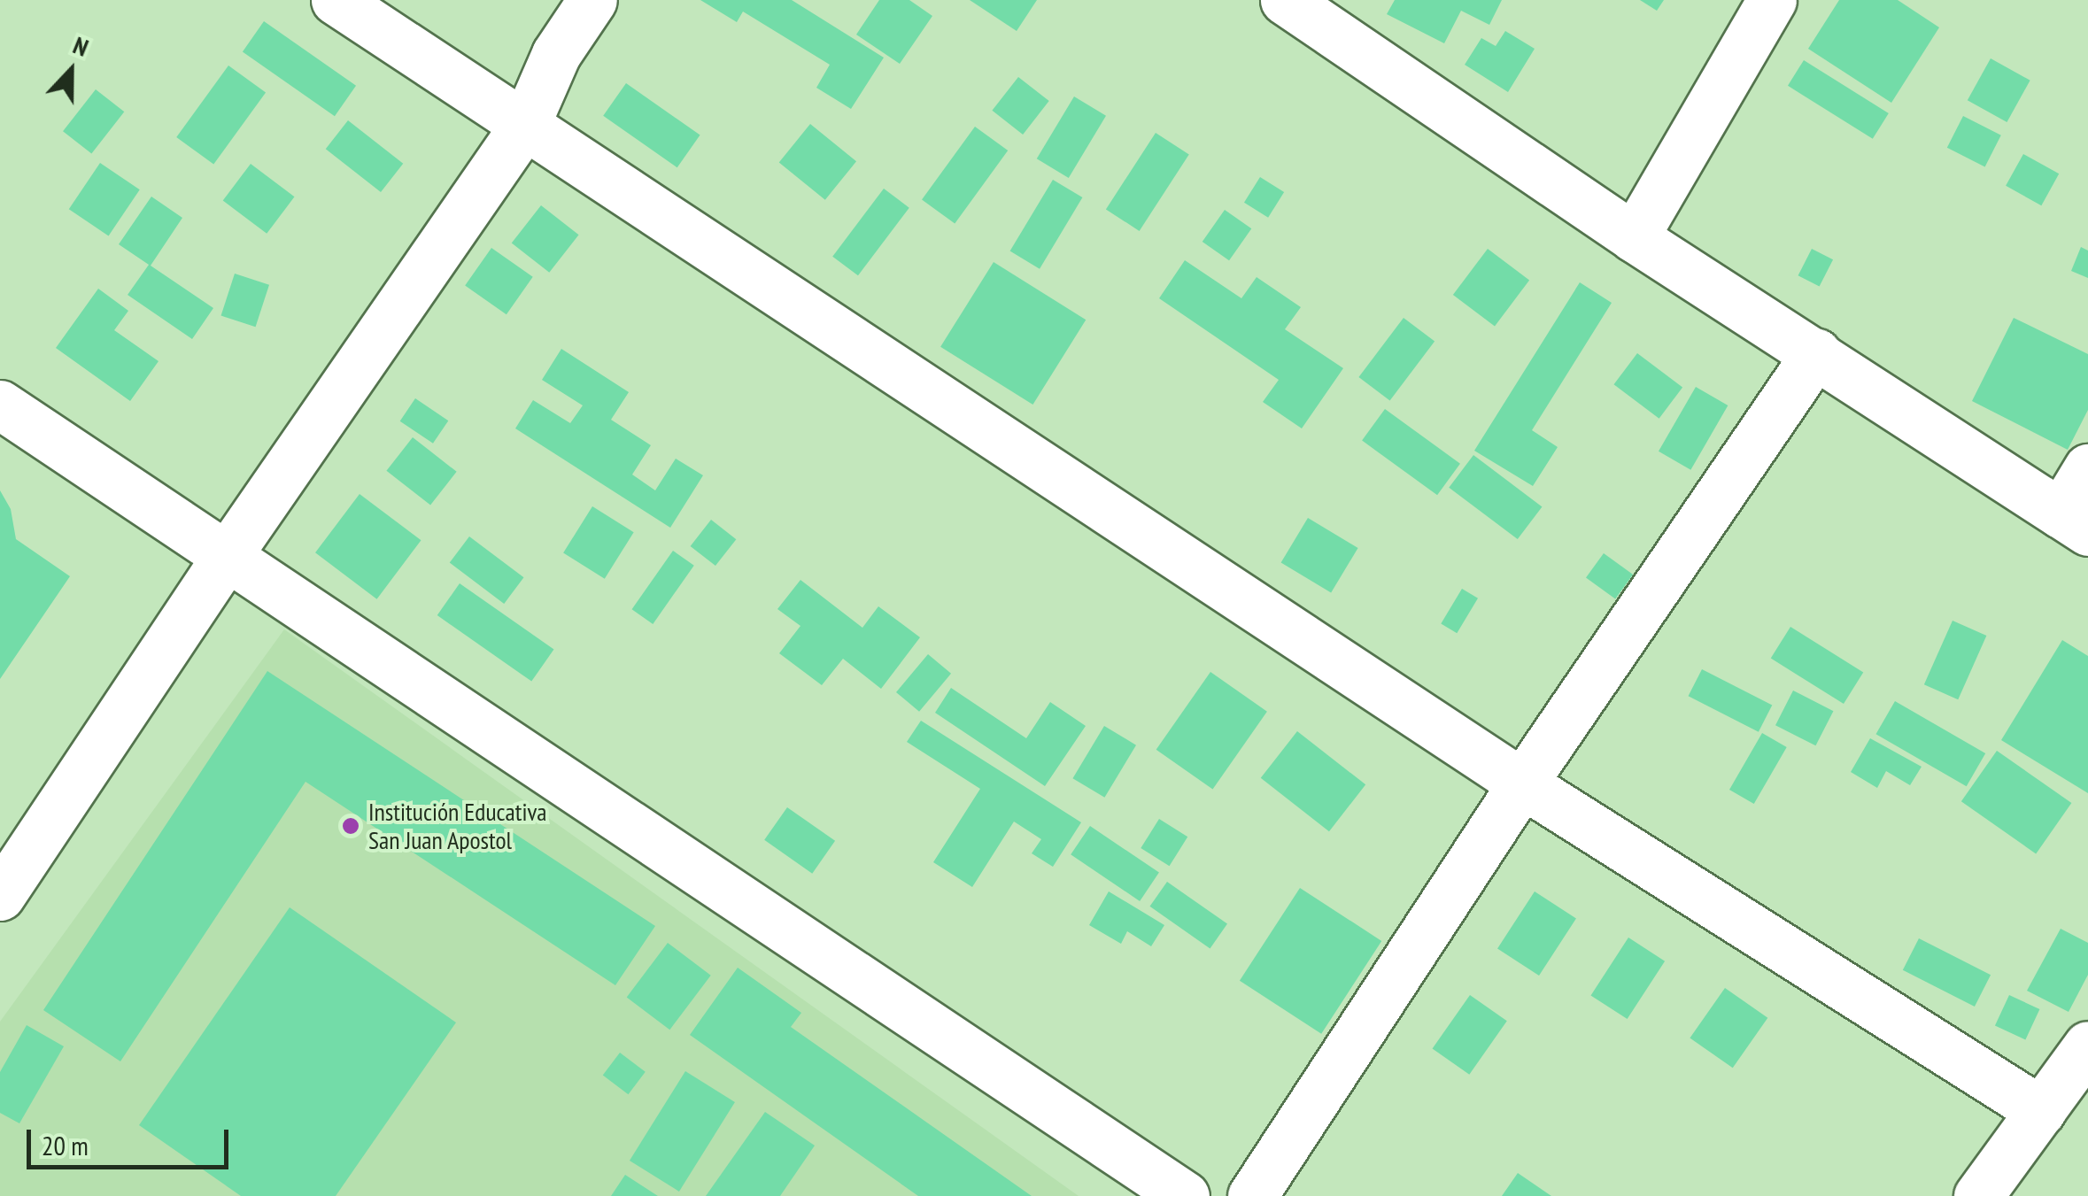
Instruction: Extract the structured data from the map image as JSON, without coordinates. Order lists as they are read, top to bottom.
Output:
{
  "places": ["Institución Educativa San Juan Apostol"],
  "scale_bar": "20 m",
  "north": "top"
}
